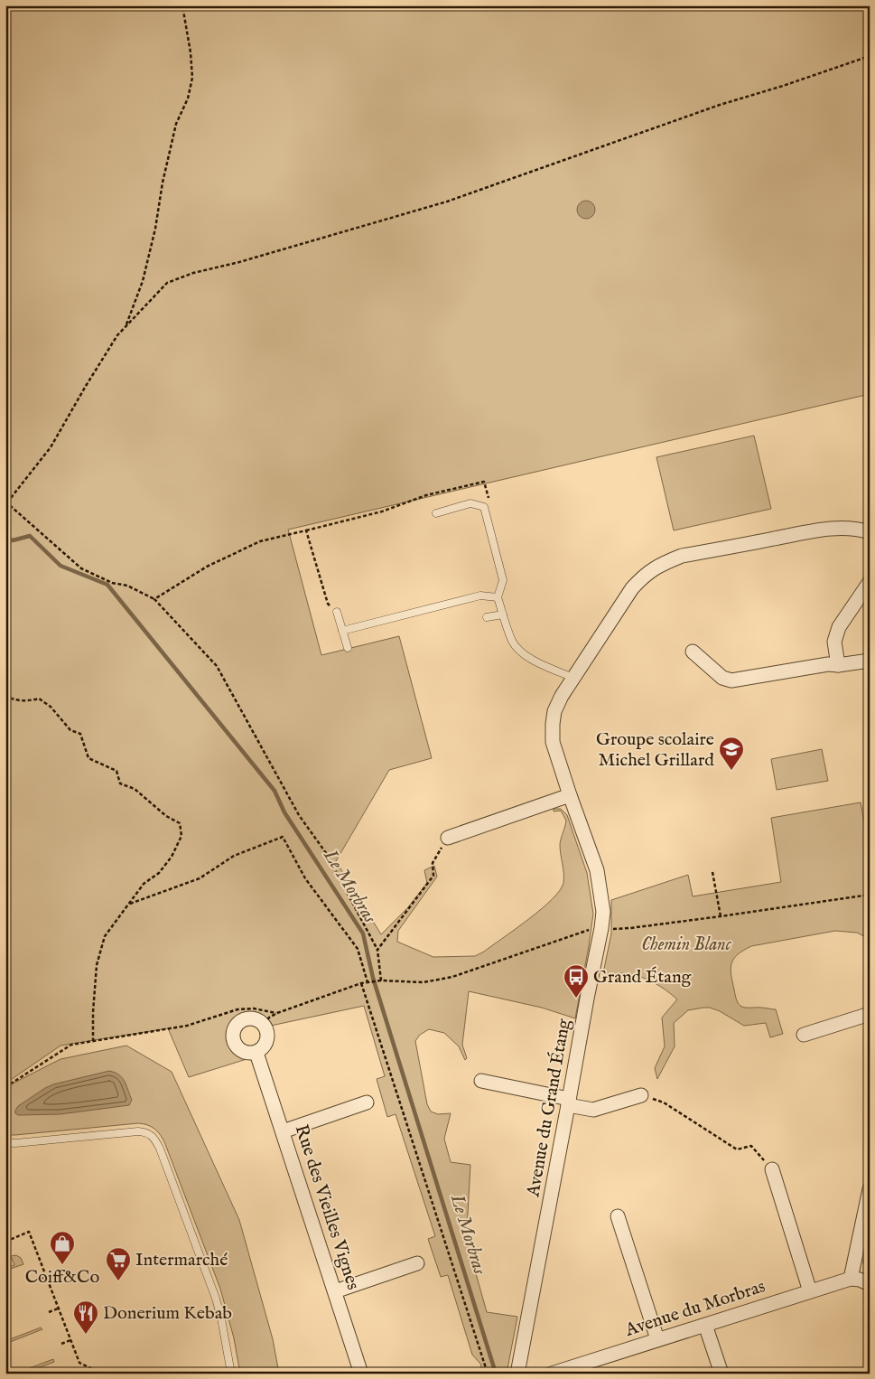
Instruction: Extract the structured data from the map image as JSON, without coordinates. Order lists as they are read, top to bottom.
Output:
{
  "streets": {
    "street": ["Avenue du Grand Étang", "Rue des Vieilles Vignes", "Avenue du Morbras"]
  },
  "water": ["Le Morbras"],
  "parks": ["Chemin Blanc"],
  "places": {
    "school or university": ["Groupe scolaire Michel Grillard"],
    "bus stop": ["Grand Étang"],
    "shop": ["Coiff&Co"],
    "supermarket": ["Intermarché"],
    "restaurant": ["Donerium Kebab"]
  }
}
